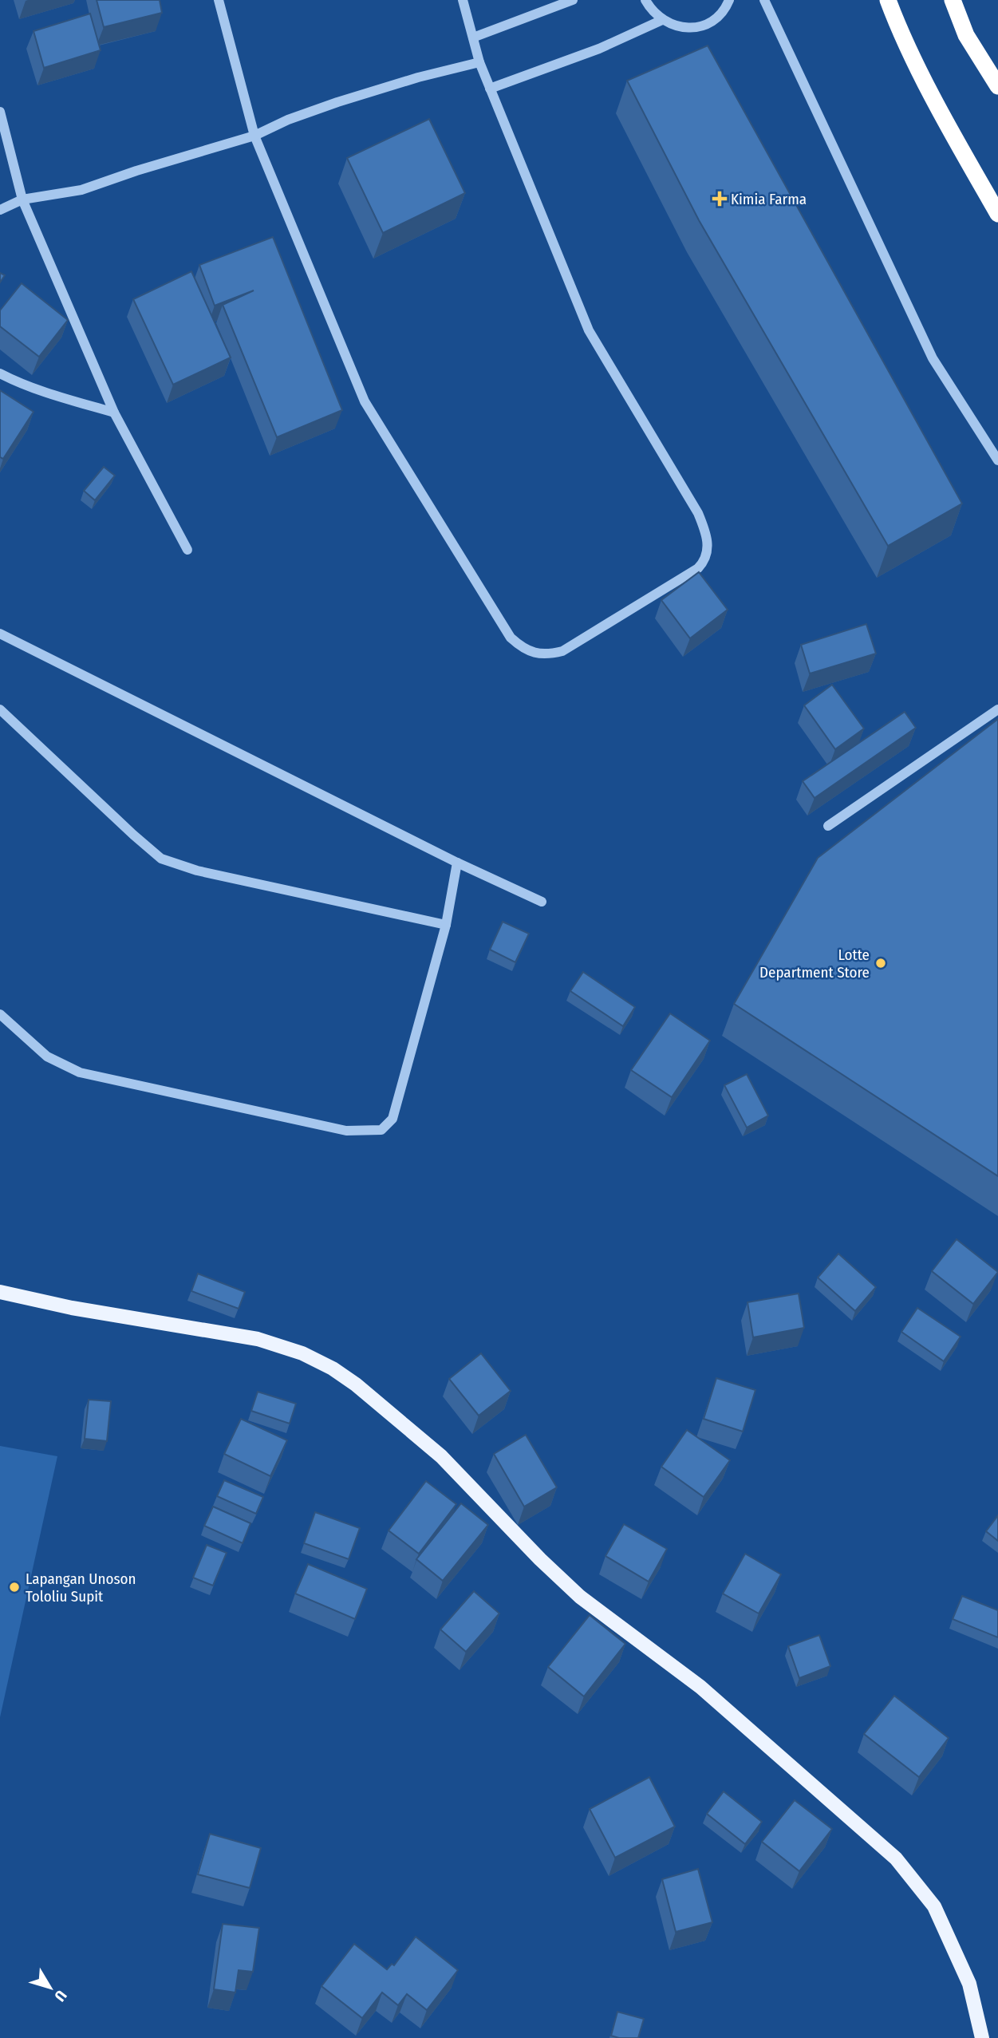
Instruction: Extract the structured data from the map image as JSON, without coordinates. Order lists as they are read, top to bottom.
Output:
{
  "places": {
    "health": ["Kimia Farma"],
    "other": ["Lotte Department Store", "Lapangan Unoson Tololiu Supit"]
  },
  "north": "bottom right"
}
